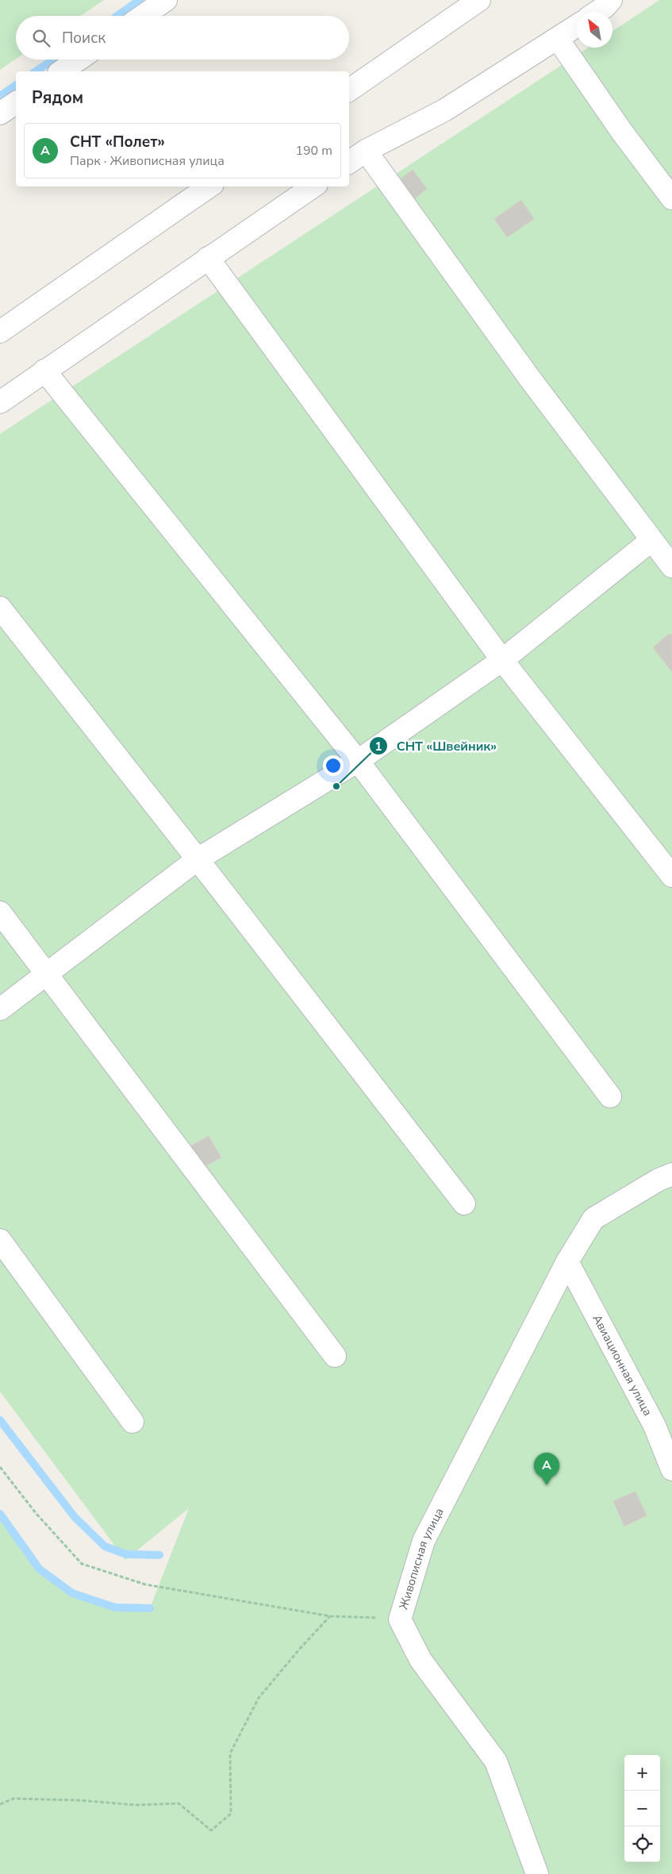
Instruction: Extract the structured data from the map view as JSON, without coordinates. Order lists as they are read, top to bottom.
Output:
{
  "streets": {
    "street": ["Авиационная улица", "Живописная улица"]
  },
  "crossings": [
    ["Авиационная улица", "Живописная улица"]
  ],
  "places": ["СНТ «Швейник»"],
  "north": "top left",
  "page": {
    "search": "Поиск",
    "heading": "Рядом",
    "list": [
      {
        "mark": "A",
        "name": "СНТ «Полет»",
        "note": "Парк · Живописная улица",
        "value": "190 m"
      }
    ],
    "pins": "A",
    "map_buttons": ["+", "−"]
  }
}
